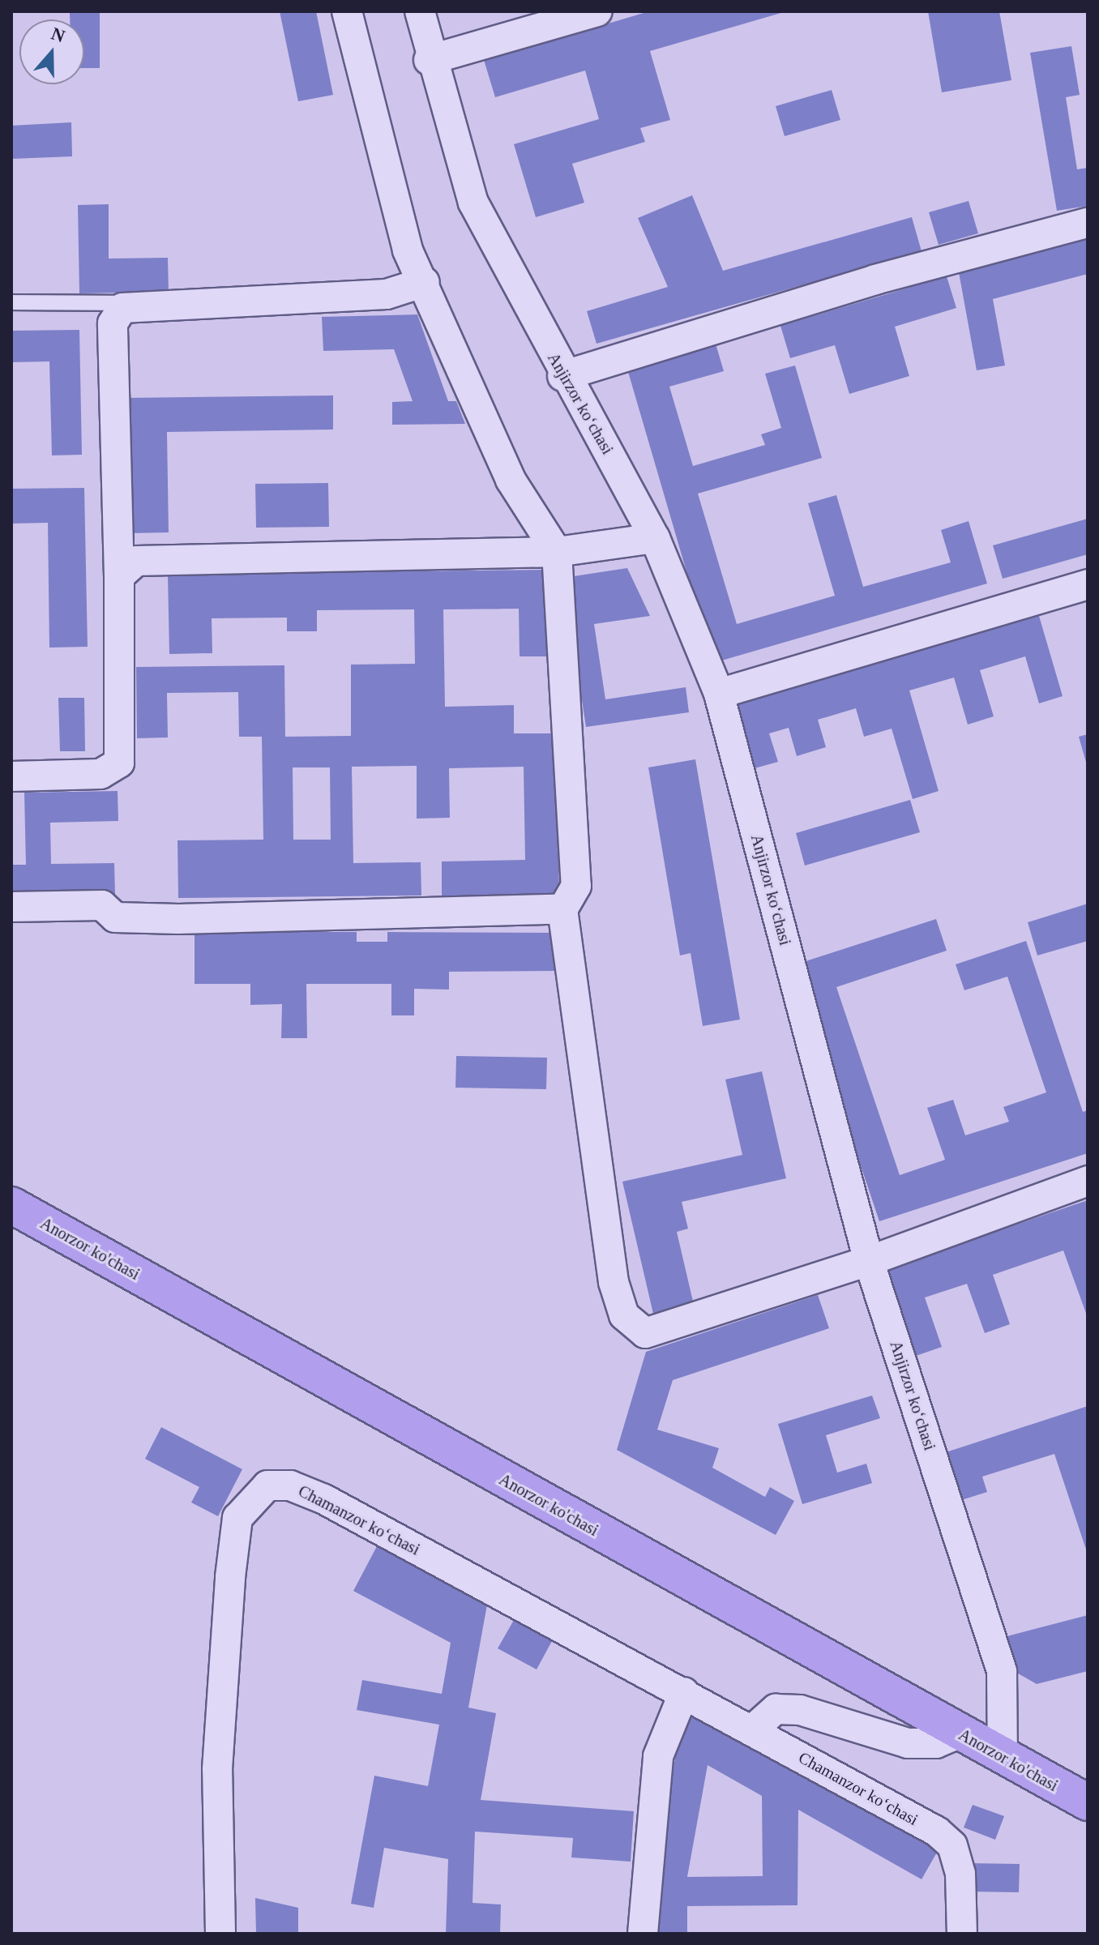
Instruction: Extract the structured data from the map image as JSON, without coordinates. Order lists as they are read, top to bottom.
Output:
{
  "streets": {
    "main road": ["Anorzor ko'chasi"],
    "street": ["Anjirzor koʻchasi", "Chamanzor koʻchasi"]
  },
  "crossings": [
    ["Anjirzor koʻchasi", "Anorzor ko'chasi"]
  ],
  "north": "top"
}
